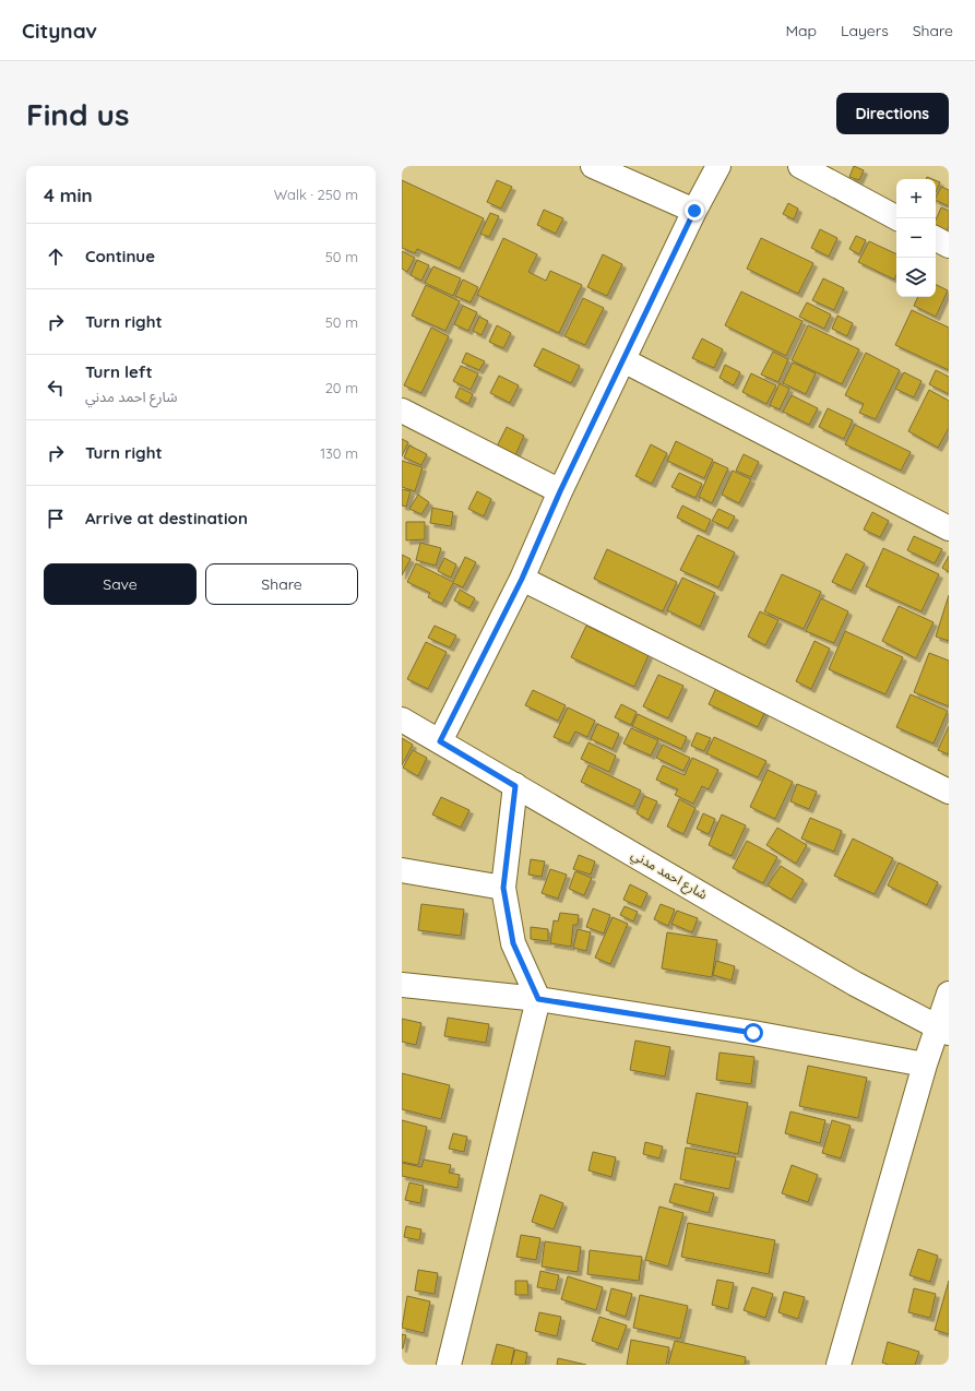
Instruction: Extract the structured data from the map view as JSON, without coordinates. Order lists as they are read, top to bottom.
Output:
{
  "streets": {
    "street": ["شارع احمد مدني"]
  },
  "page": {
    "header": "Citynav",
    "nav": ["Map", "Layers", "Share"],
    "buttons": [
      "Directions",
      ["Save", "Share"]
    ],
    "title": "Find us",
    "heading": ["4 min", "Walk · 250 m"],
    "map_buttons": ["+", "−"],
    "list": [
      ["Continue", "50 m"],
      ["Turn right", "50 m"],
      ["Turn left", "شارع احمد مدني", "20 m"],
      ["Turn right", "130 m"],
      "Arrive at destination"
    ]
  }
}
